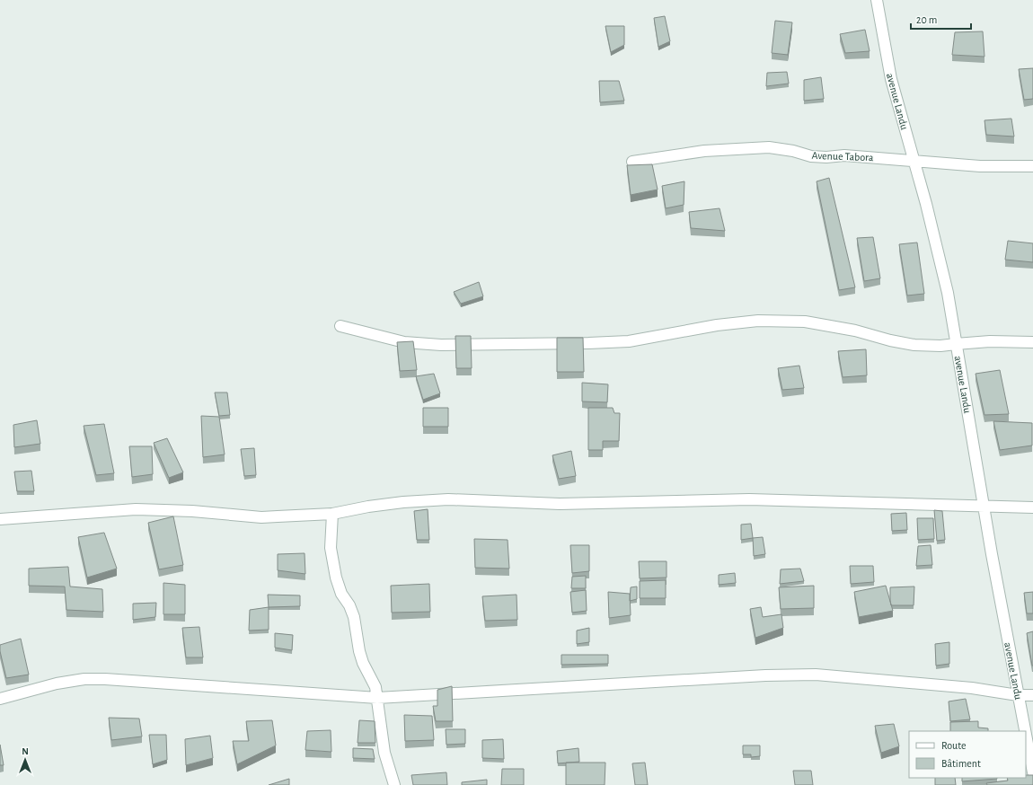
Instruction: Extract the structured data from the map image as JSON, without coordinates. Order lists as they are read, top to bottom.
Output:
{
  "streets": {
    "street": ["avenue Landu", "Avenue Tabora"]
  },
  "crossings": [
    ["avenue Landu", "Avenue Tabora"]
  ],
  "legend": ["Route", "Bâtiment"],
  "scale_bar": "20 m",
  "north": "top"
}
